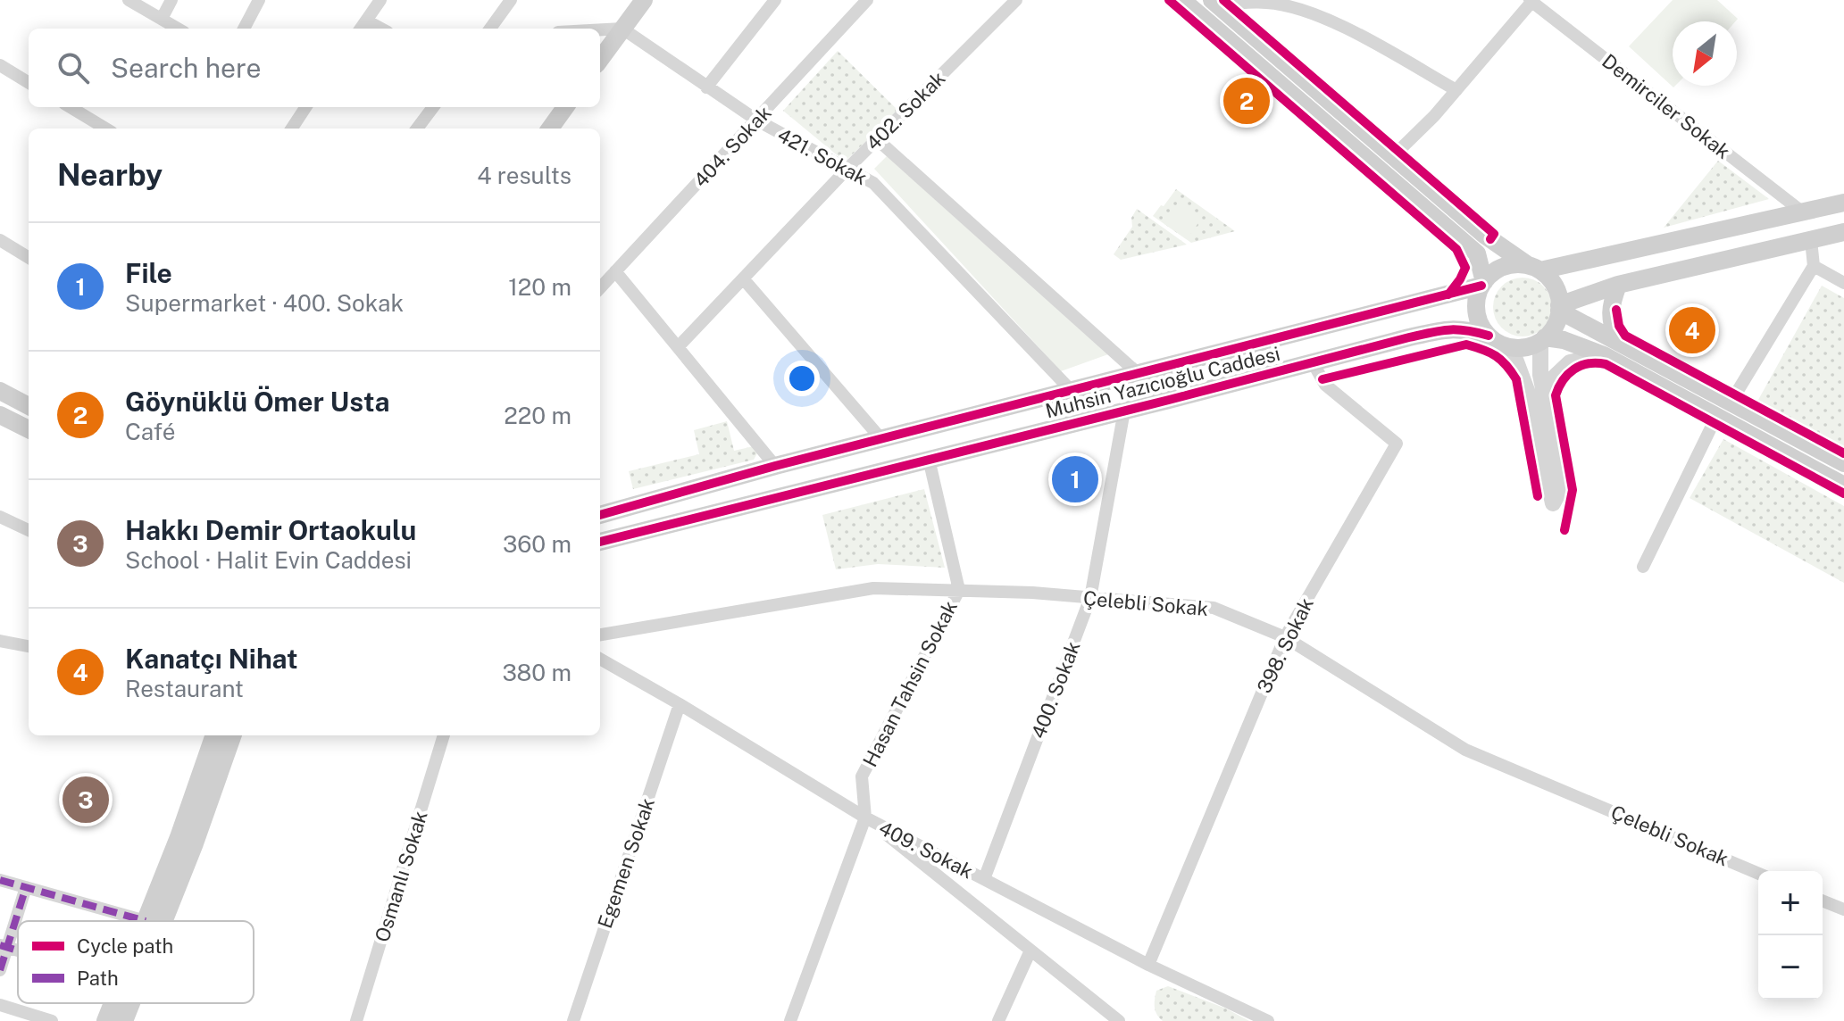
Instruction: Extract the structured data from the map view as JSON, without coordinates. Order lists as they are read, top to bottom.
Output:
{
  "streets": {
    "main road": ["Muhsin Yazıcıoğlu Caddesi"],
    "street": [
      "Demirciler Sokak",
      "402. Sokak",
      "404. Sokak",
      "421. Sokak",
      "Çelebli Sokak",
      "398. Sokak",
      "Hasan Tahsin Sokak",
      "400. Sokak",
      "409. Sokak",
      "Egemen Sokak",
      "Osmanlı Sokak"
    ]
  },
  "crossings": [
    ["402. Sokak", "421. Sokak"],
    ["404. Sokak", "421. Sokak"],
    ["421. Sokak", "Muhsin Yazıcıoğlu Caddesi"],
    ["Muhsin Yazıcıoğlu Caddesi", "398. Sokak"],
    ["Muhsin Yazıcıoğlu Caddesi", "400. Sokak"],
    ["Çelebli Sokak", "398. Sokak"],
    ["Çelebli Sokak", "Hasan Tahsin Sokak"],
    ["Çelebli Sokak", "400. Sokak"],
    ["398. Sokak", "409. Sokak"],
    ["Hasan Tahsin Sokak", "409. Sokak"],
    ["400. Sokak", "409. Sokak"],
    ["409. Sokak", "Egemen Sokak"]
  ],
  "legend": ["Cycle path", "Path"],
  "north": "bottom left",
  "page": {
    "search": "Search here",
    "pins": [
      "2",
      "4",
      "1",
      "3"
    ],
    "heading": ["Nearby", "4 results"],
    "list": [
      {
        "mark": "1",
        "name": "File",
        "note": "Supermarket · 400. Sokak",
        "value": "120 m"
      },
      {
        "mark": "2",
        "name": "Göynüklü Ömer Usta",
        "note": "Café",
        "value": "220 m"
      },
      {
        "mark": "3",
        "name": "Hakkı Demir Ortaokulu",
        "note": "School · Halit Evin Caddesi",
        "value": "360 m"
      },
      {
        "mark": "4",
        "name": "Kanatçı Nihat",
        "note": "Restaurant",
        "value": "380 m"
      }
    ],
    "map_buttons": ["+", "−"]
  }
}
